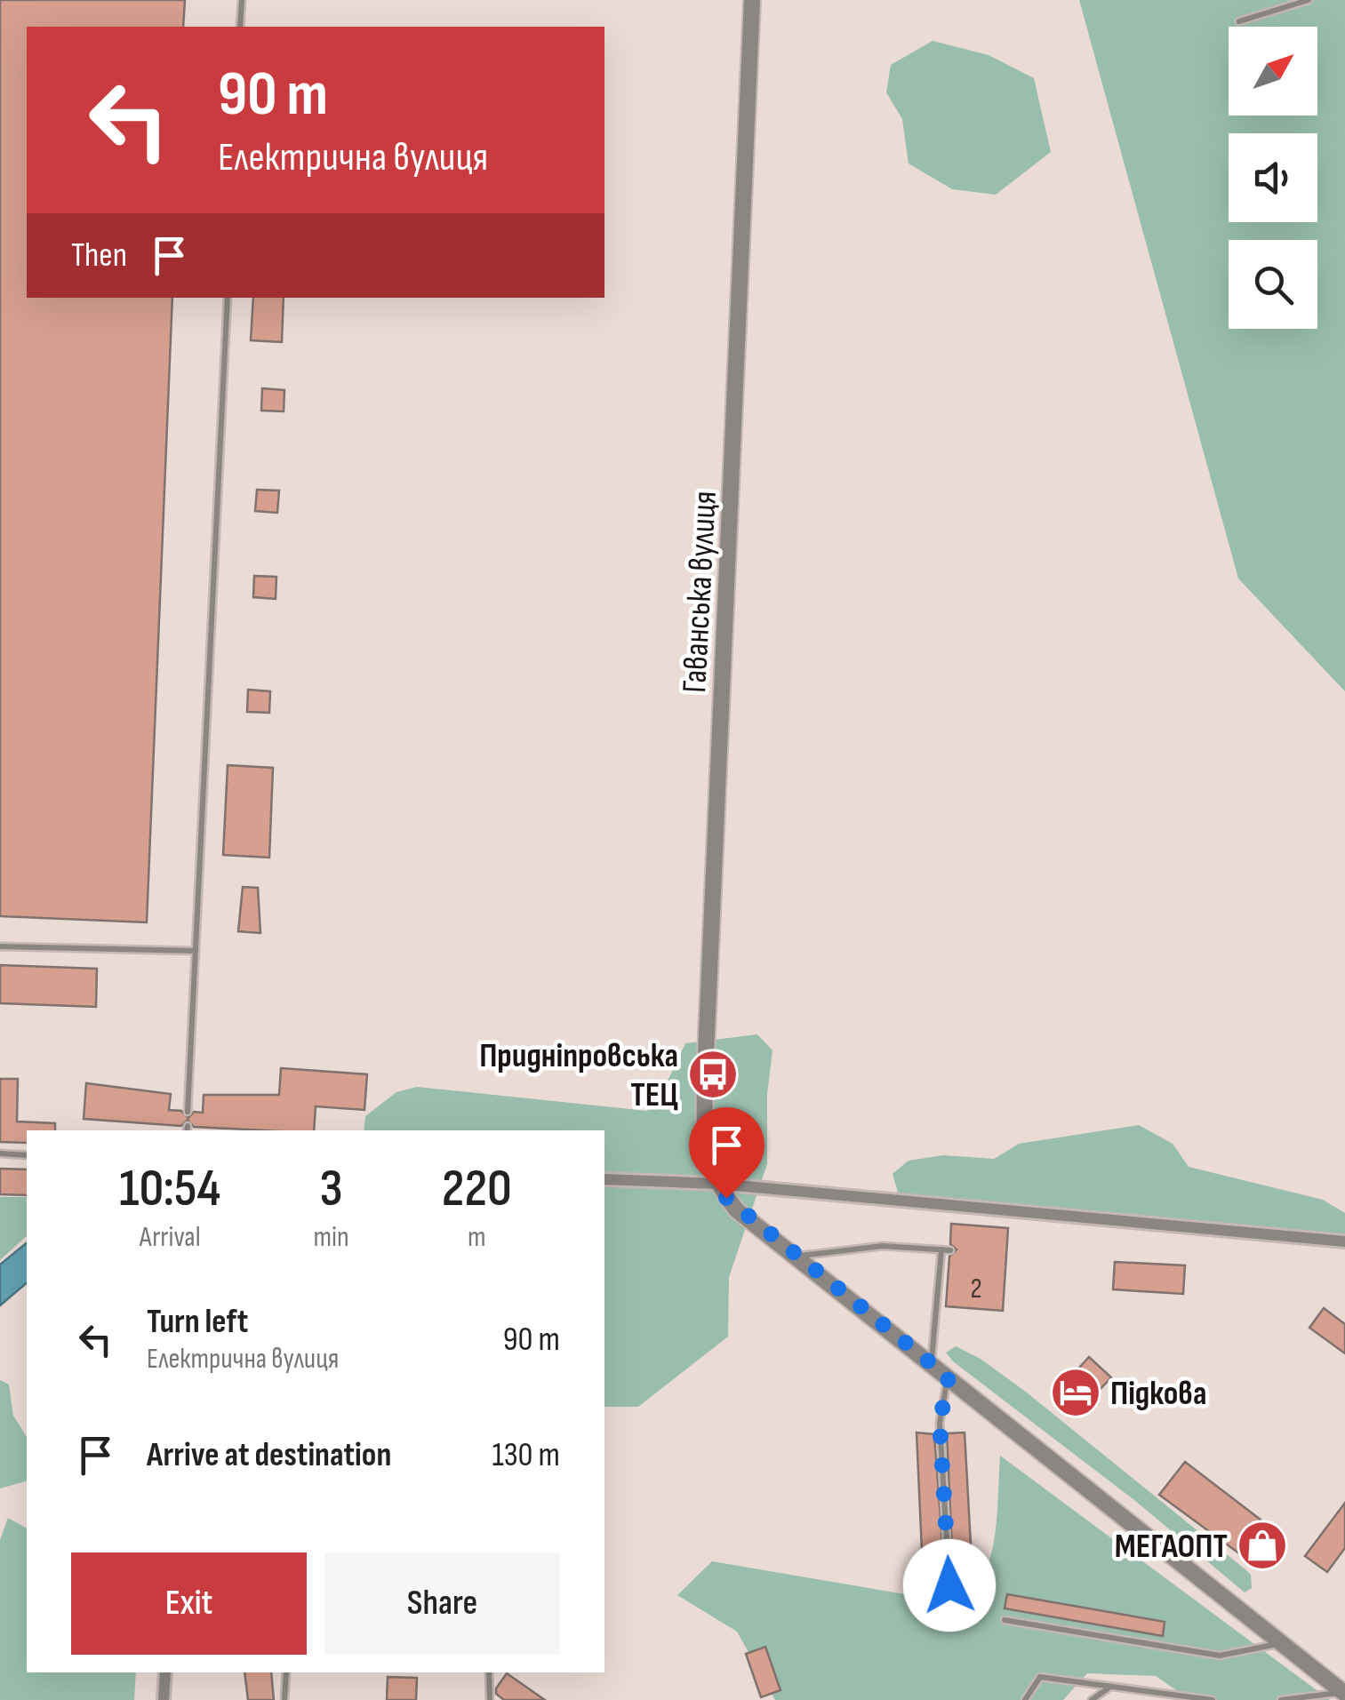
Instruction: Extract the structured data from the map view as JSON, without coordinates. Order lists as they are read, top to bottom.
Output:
{
  "streets": {
    "street": ["Гаванська вулиця"]
  },
  "places": {
    "bus stop": ["Придніпровська ТЕЦ"],
    "hotel": ["Підкова"],
    "shop": ["МЕГАОПТ"]
  },
  "house_numbers": ["2"],
  "north": "top right",
  "page": {
    "turn": ["90 m", "Електрична вулиця"],
    "then": "Then",
    "eta": [
      "10:54",
      "Arrival",
      "3",
      "min",
      "220",
      "m"
    ],
    "list": [
      {
        "name": "Turn left",
        "note": "Електрична вулиця",
        "value": "90 m"
      },
      {
        "name": "Arrive at destination",
        "value": "130 m"
      }
    ],
    "buttons": ["Exit", "Share"]
  }
}
